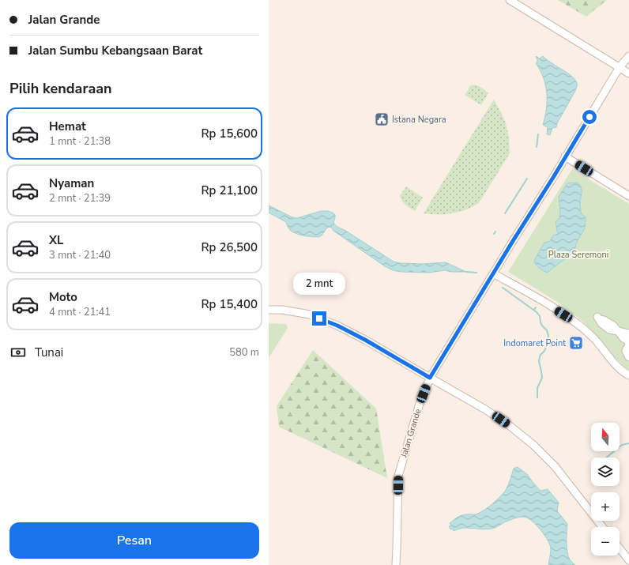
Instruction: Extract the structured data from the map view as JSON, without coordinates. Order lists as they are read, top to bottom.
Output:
{
  "streets": {
    "street": ["Jalan Grande"]
  },
  "parks": ["Plaza Seremoni"],
  "places": {
    "public building": ["Istana Negara"],
    "supermarket": ["Indomaret Point"]
  },
  "north": "top",
  "page": {
    "banner": ["Jalan Grande", "Jalan Sumbu Kebangsaan Barat"],
    "heading": "Pilih kendaraan",
    "list": [
      {
        "name": "Hemat",
        "note": "1 mnt · 21:38",
        "value": "Rp 15,600"
      },
      {
        "name": "Nyaman",
        "note": "2 mnt · 21:39",
        "value": "Rp 21,100"
      },
      {
        "name": "XL",
        "note": "3 mnt · 21:40",
        "value": "Rp 26,500"
      },
      {
        "name": "Moto",
        "note": "4 mnt · 21:41",
        "value": "Rp 15,400"
      }
    ],
    "bubble": "2 mnt",
    "pay": ["Tunai", "580 m"],
    "map_buttons": ["+", "−"],
    "buttons": "Pesan"
  }
}
